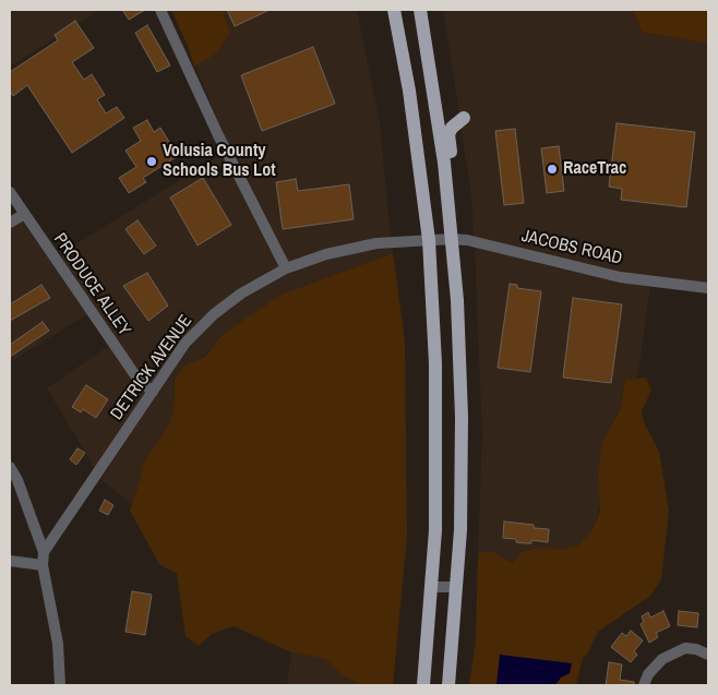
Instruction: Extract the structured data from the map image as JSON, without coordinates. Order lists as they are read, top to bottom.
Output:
{
  "streets": {
    "street": ["JACOBS ROAD", "PRODUCE ALLEY", "DETRICK AVENUE"]
  },
  "crossings": [
    ["JACOBS ROAD", "DETRICK AVENUE"],
    ["PRODUCE ALLEY", "DETRICK AVENUE"]
  ],
  "places": ["Volusia County Schools Bus Lot", "RaceTrac"]
}
